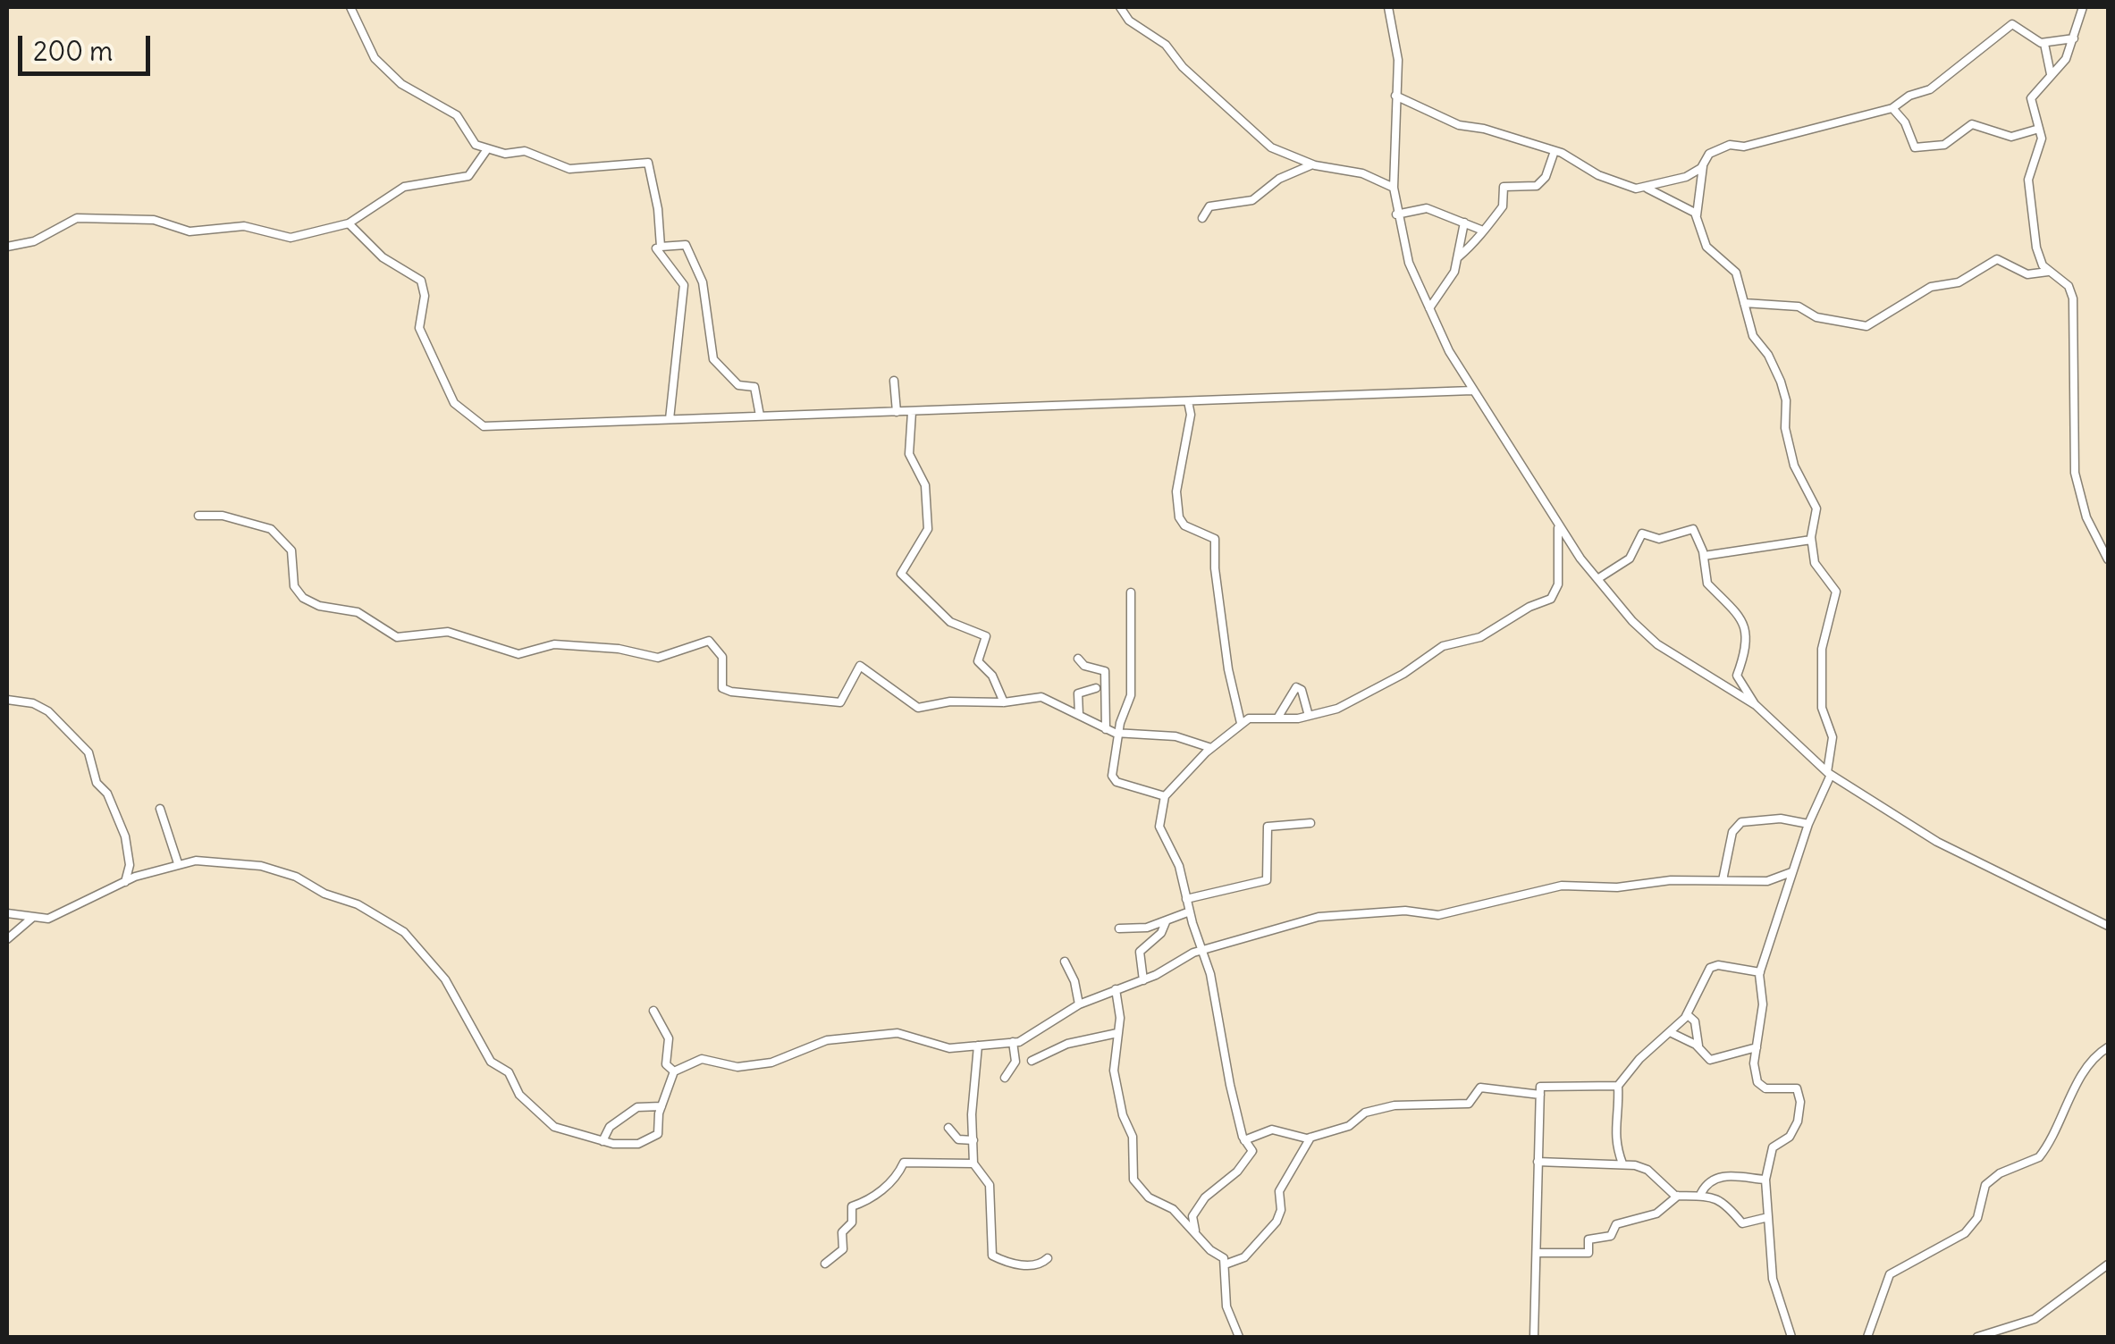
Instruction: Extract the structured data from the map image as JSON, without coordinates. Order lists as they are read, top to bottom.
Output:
{
  "scale_bar": "200 m"
}
